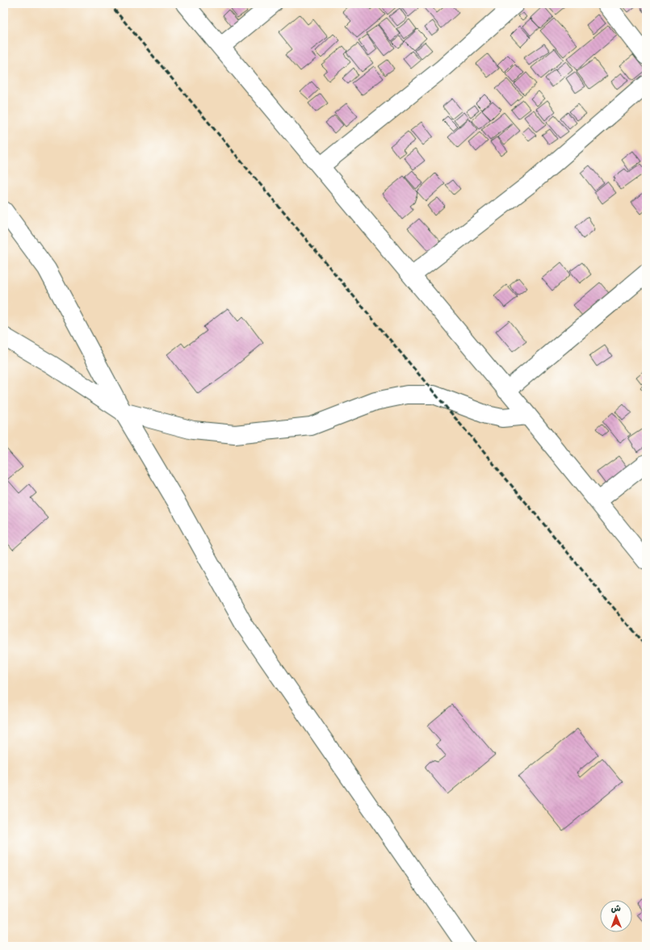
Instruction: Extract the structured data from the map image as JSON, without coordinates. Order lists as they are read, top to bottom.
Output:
{
  "north": "top"
}
